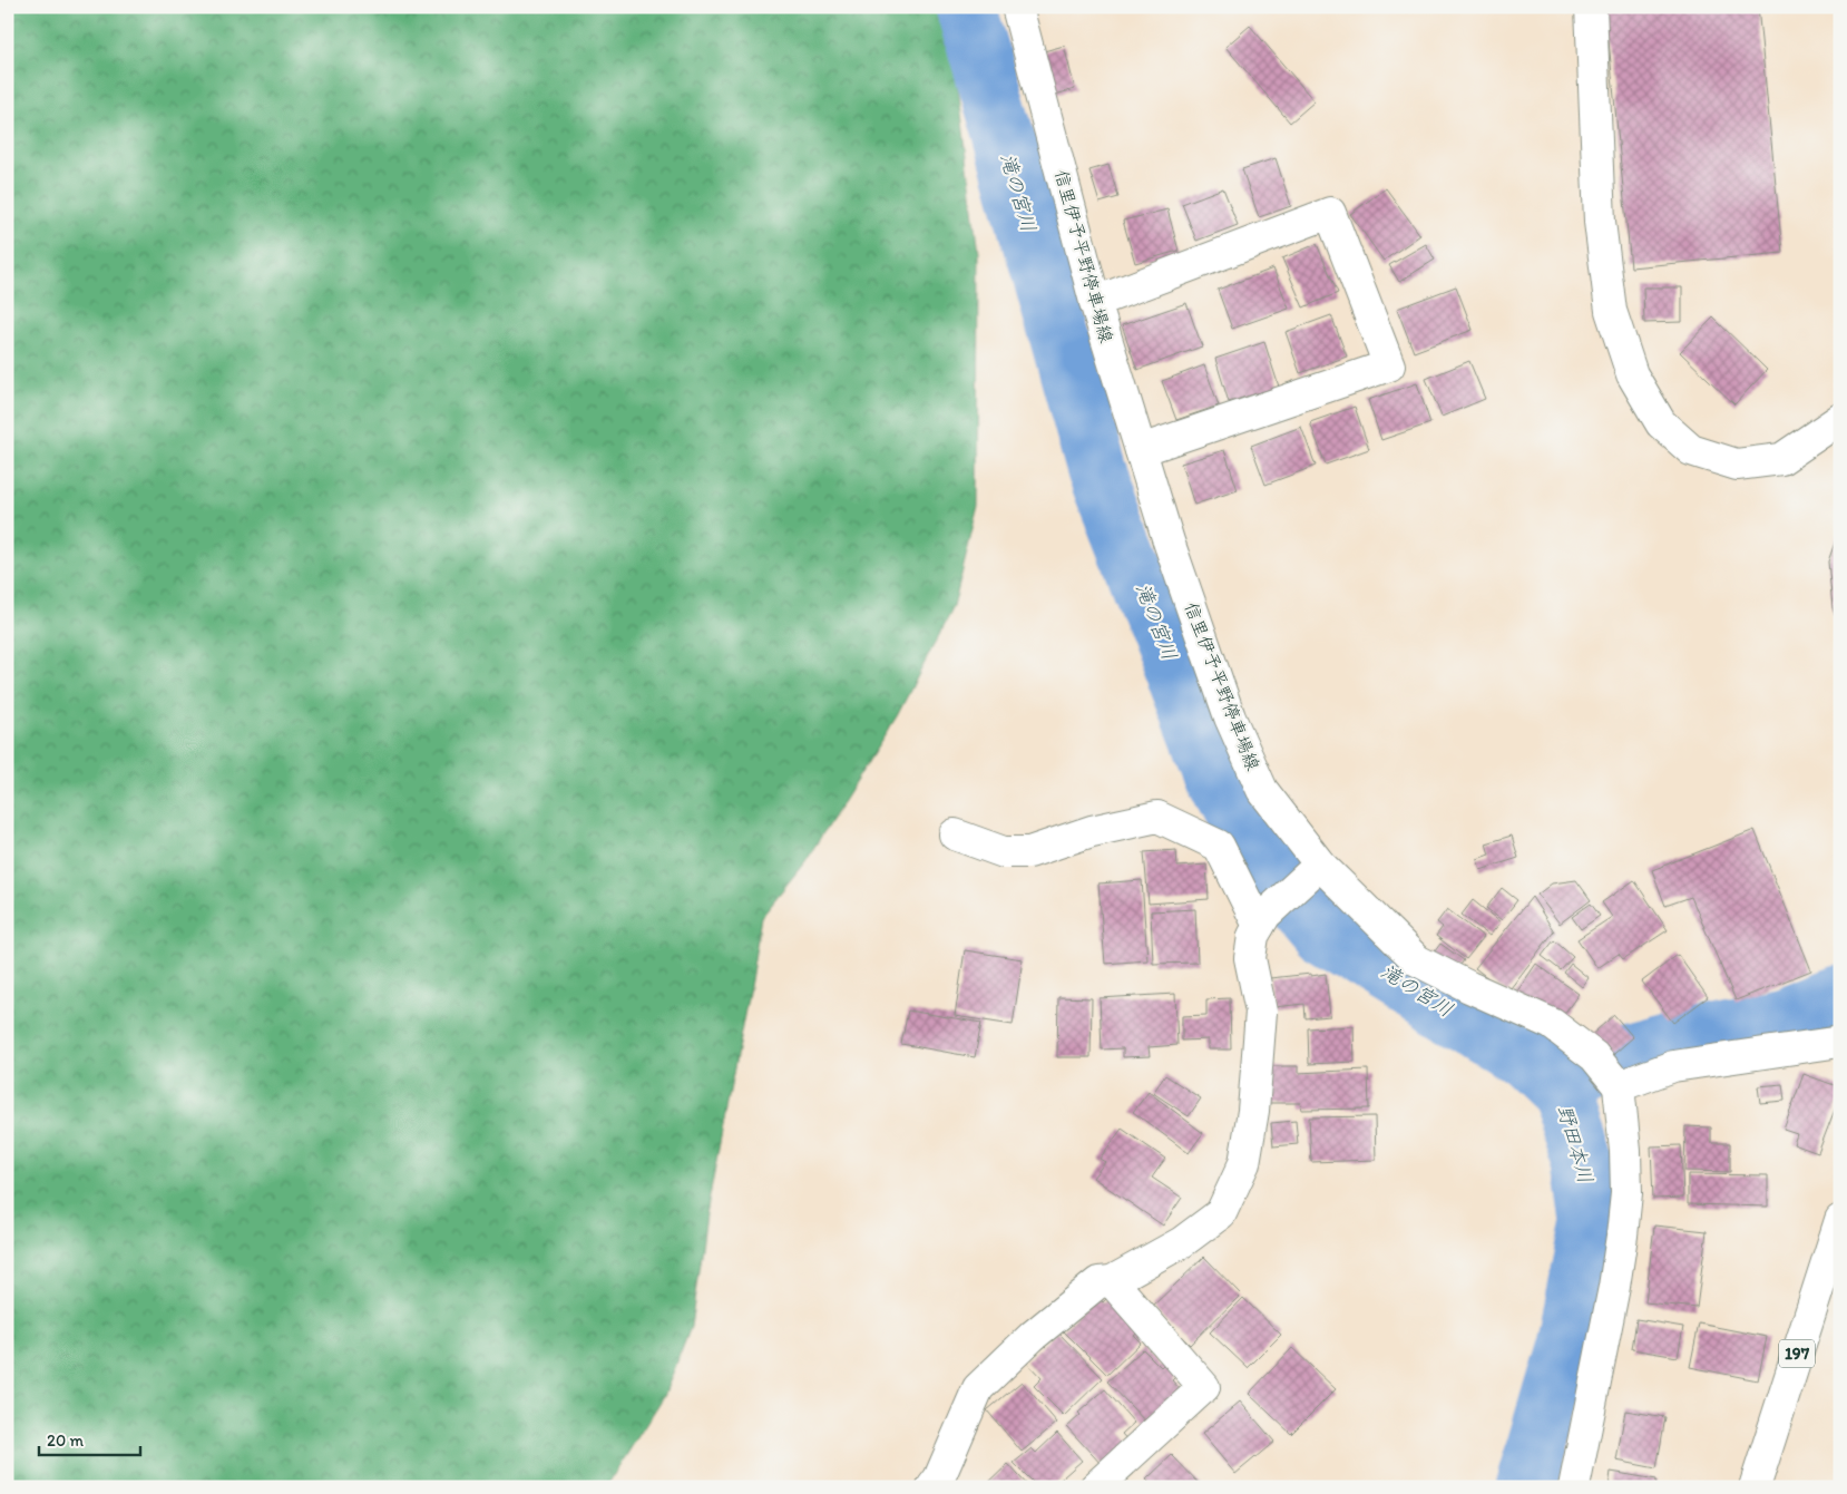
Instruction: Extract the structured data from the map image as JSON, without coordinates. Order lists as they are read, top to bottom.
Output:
{
  "streets": {
    "main road": ["信里伊予平野停車場線", "197"]
  },
  "water": ["滝の宮川", "野田本川"],
  "scale_bar": "20 m"
}
